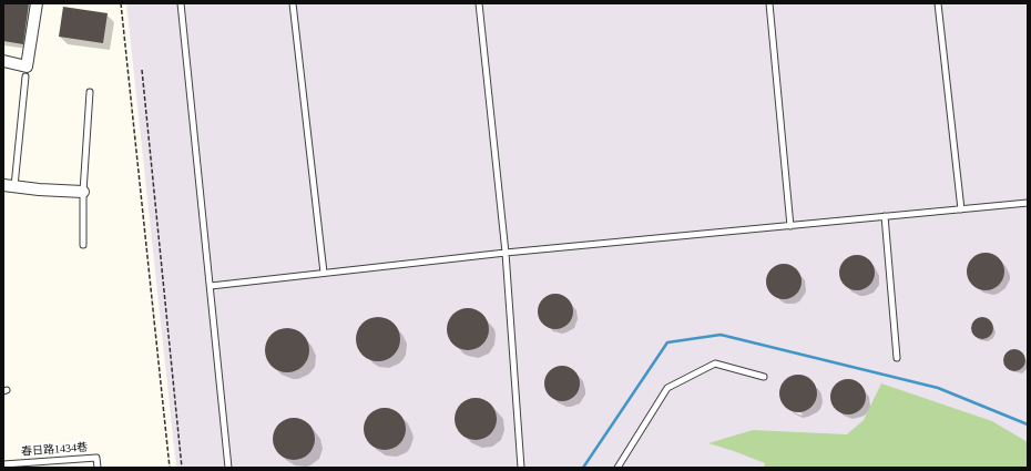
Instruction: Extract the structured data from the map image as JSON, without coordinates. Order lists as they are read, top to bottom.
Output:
{
  "streets": {
    "lane": ["春日路1434巷"]
  }
}
